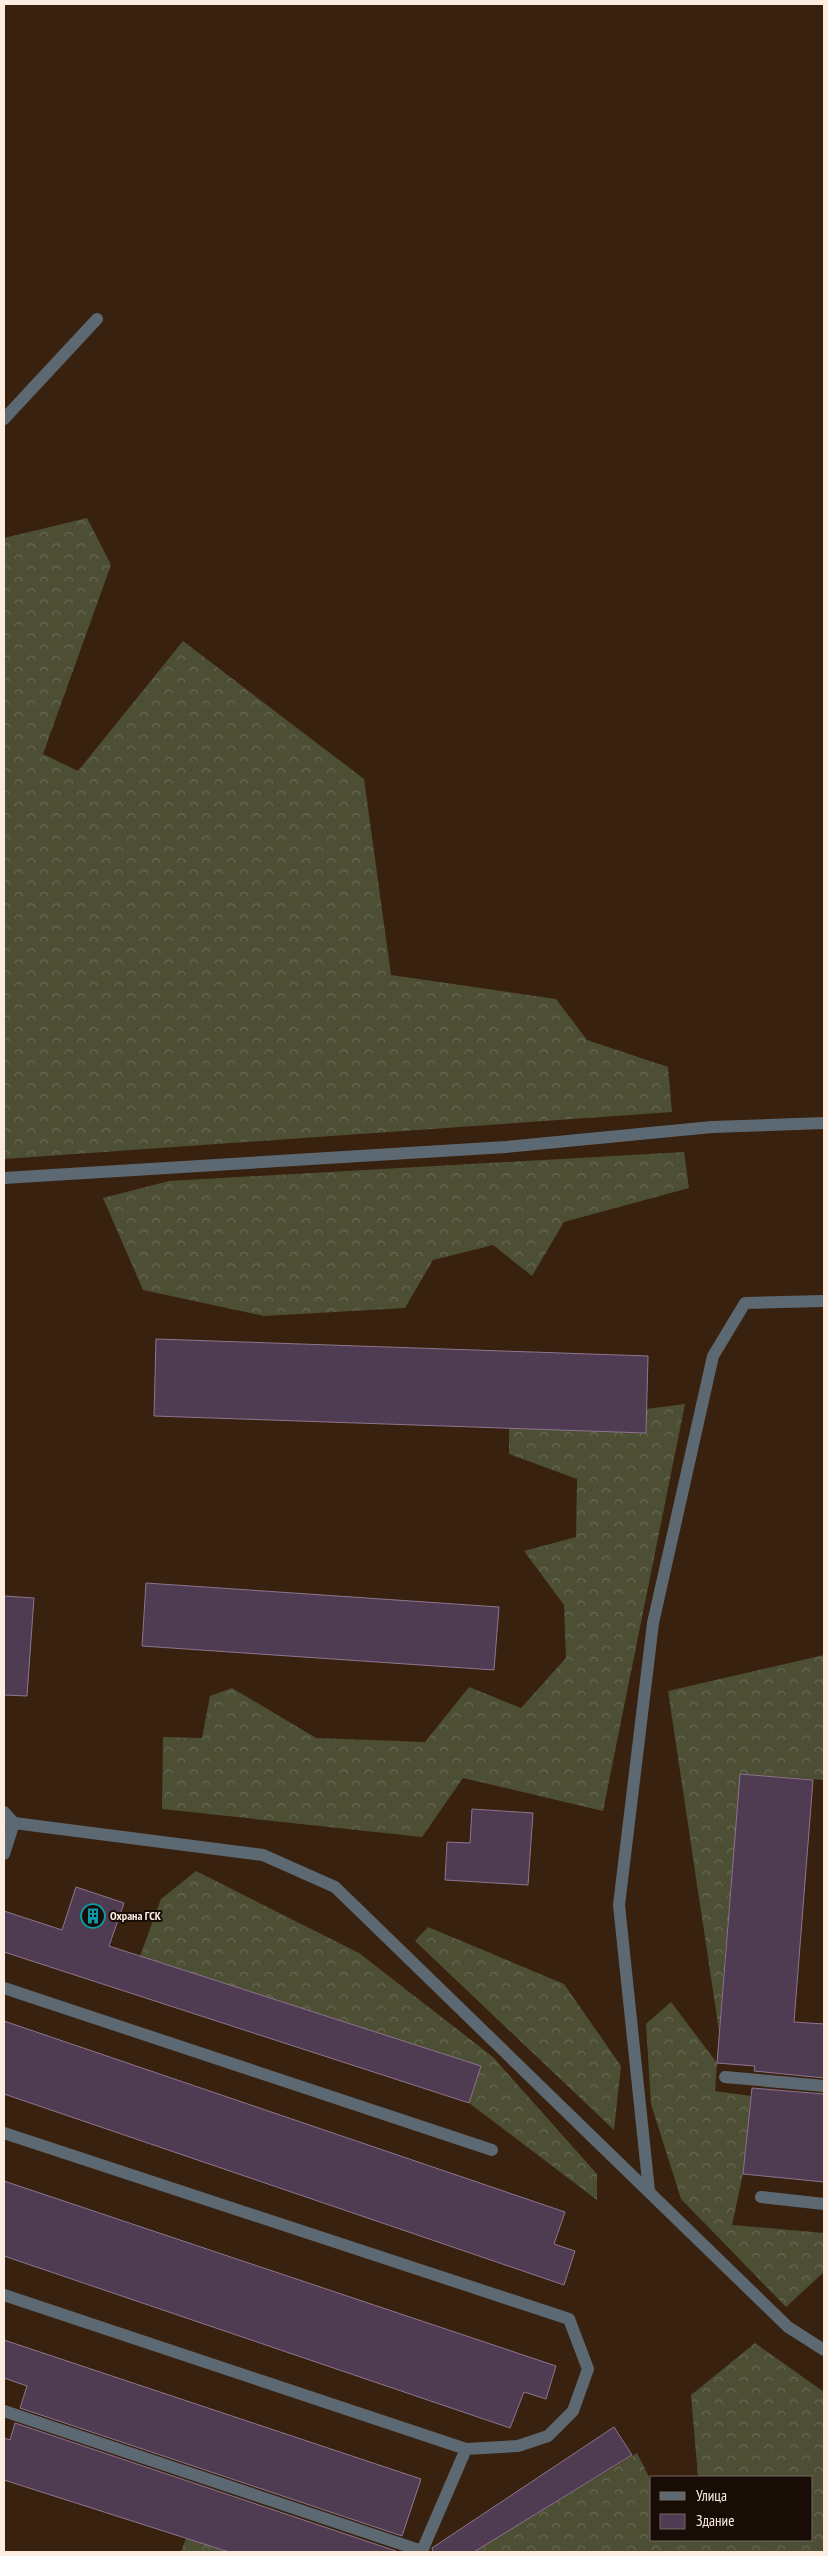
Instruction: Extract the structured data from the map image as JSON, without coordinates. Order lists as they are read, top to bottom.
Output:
{
  "places": {
    "building": ["Охрана ГСК"]
  },
  "legend": ["Улица", "Здание"]
}
